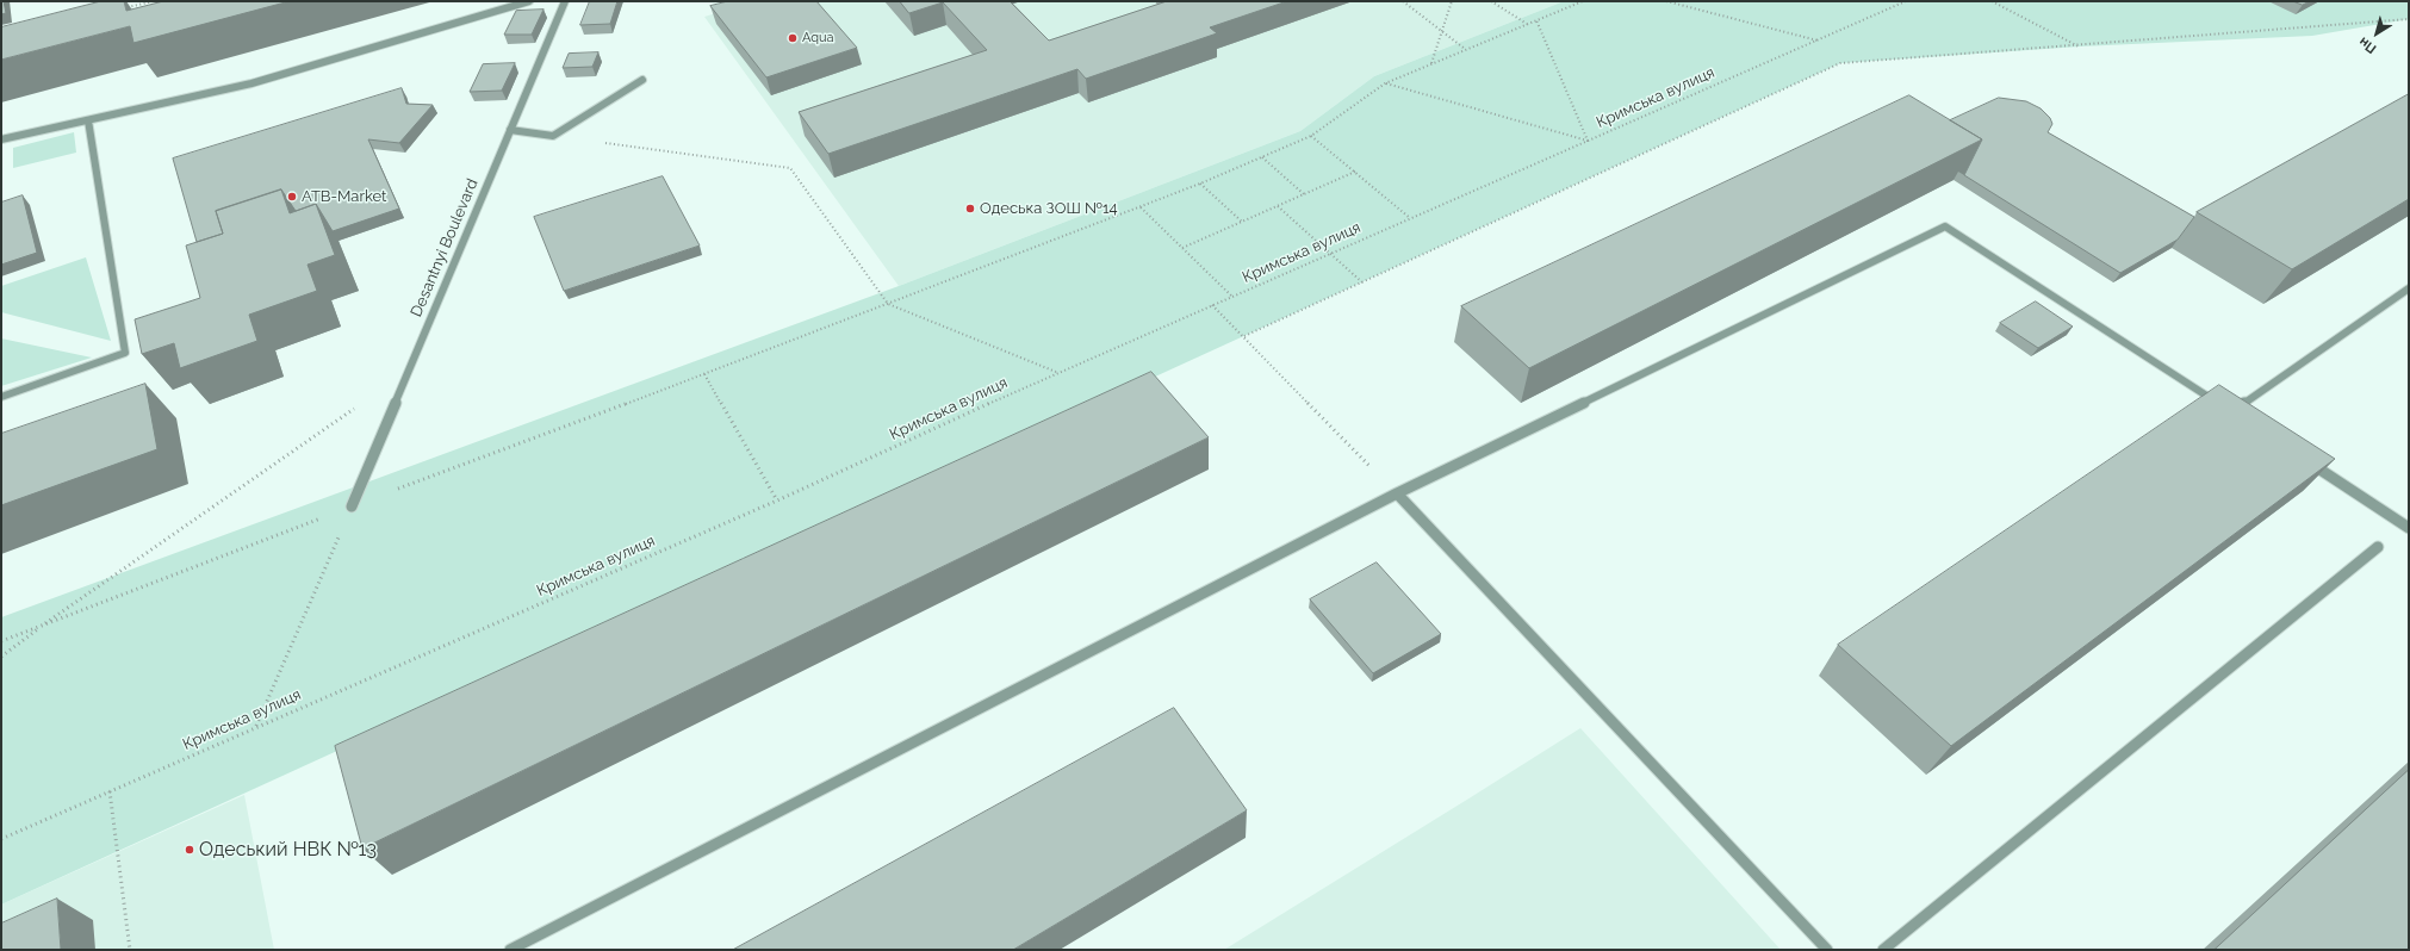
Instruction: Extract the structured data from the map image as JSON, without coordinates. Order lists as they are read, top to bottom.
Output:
{
  "streets": {
    "street": ["Desantnyi Boulevard"],
    "path": ["Кримська вулиця"]
  },
  "places": [
    "Aqua",
    "ATB-Market",
    "Одеська ЗОШ №14",
    "Одеський НВК №13"
  ],
  "north": "bottom left"
}
